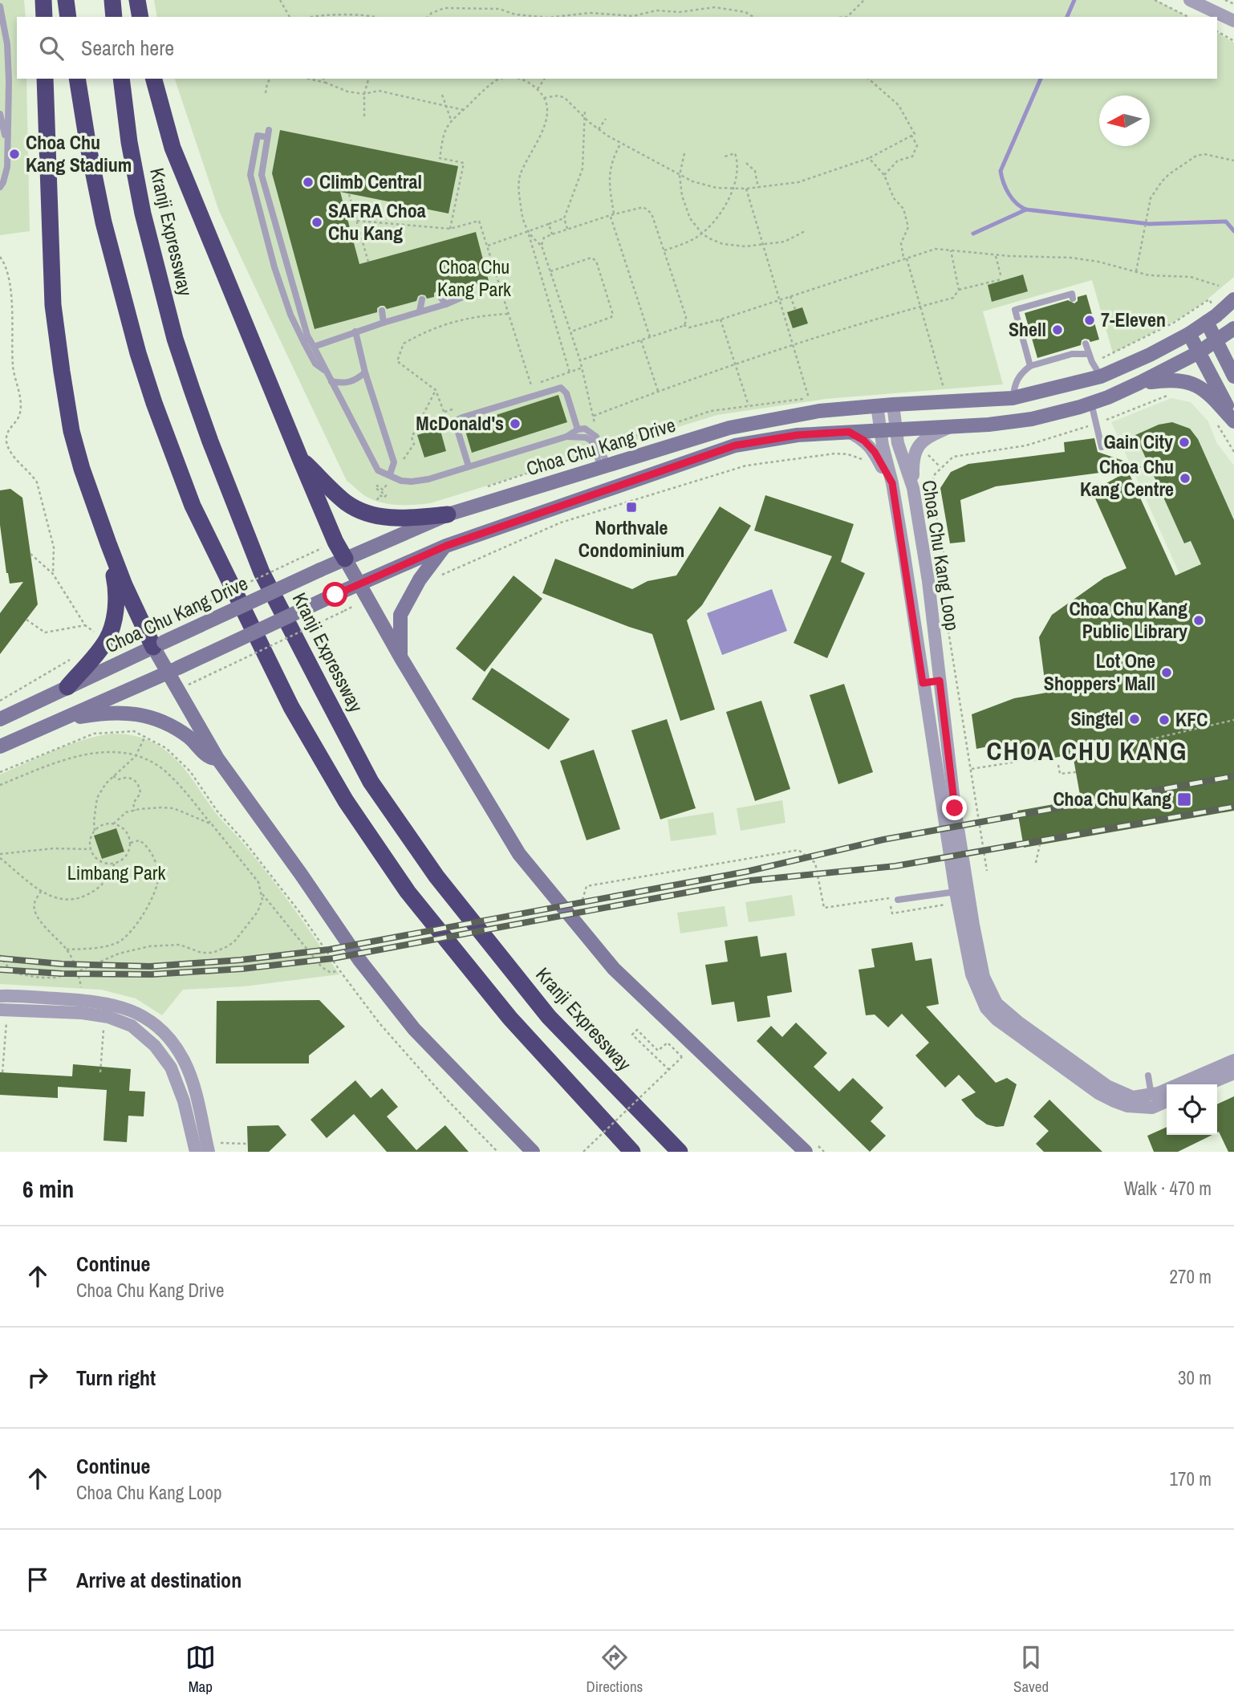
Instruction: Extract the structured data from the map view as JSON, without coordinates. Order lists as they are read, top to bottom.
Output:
{
  "streets": {
    "highway": ["Kranji Expressway"],
    "main road": ["Choa Chu Kang Drive"],
    "street": ["Choa Chu Kang Loop"]
  },
  "crossings": [
    ["Choa Chu Kang Drive", "Choa Chu Kang Loop"]
  ],
  "districts": ["CHOA CHU KANG"],
  "parks": ["Choa Chu Kang Park", "Limbang Park"],
  "places": {
    "other": [
      "Choa Chu Kang Stadium",
      "Climb Central",
      "SAFRA Choa Chu Kang",
      "7-Eleven",
      "Shell",
      "McDonald's",
      "Gain City",
      "Choa Chu Kang Centre",
      "Choa Chu Kang Public Library",
      "Lot One Shoppers' Mall",
      "Singtel",
      "KFC"
    ],
    "transit": ["Northvale Condominium", "Choa Chu Kang"]
  },
  "north": "left",
  "page": {
    "search": "Search here",
    "heading": ["6 min", "Walk · 470 m"],
    "list": [
      ["Continue", "Choa Chu Kang Drive", "270 m"],
      ["Turn right", "30 m"],
      ["Continue", "Choa Chu Kang Loop", "170 m"],
      "Arrive at destination"
    ],
    "nav": ["Map", "Directions", "Saved"]
  }
}
